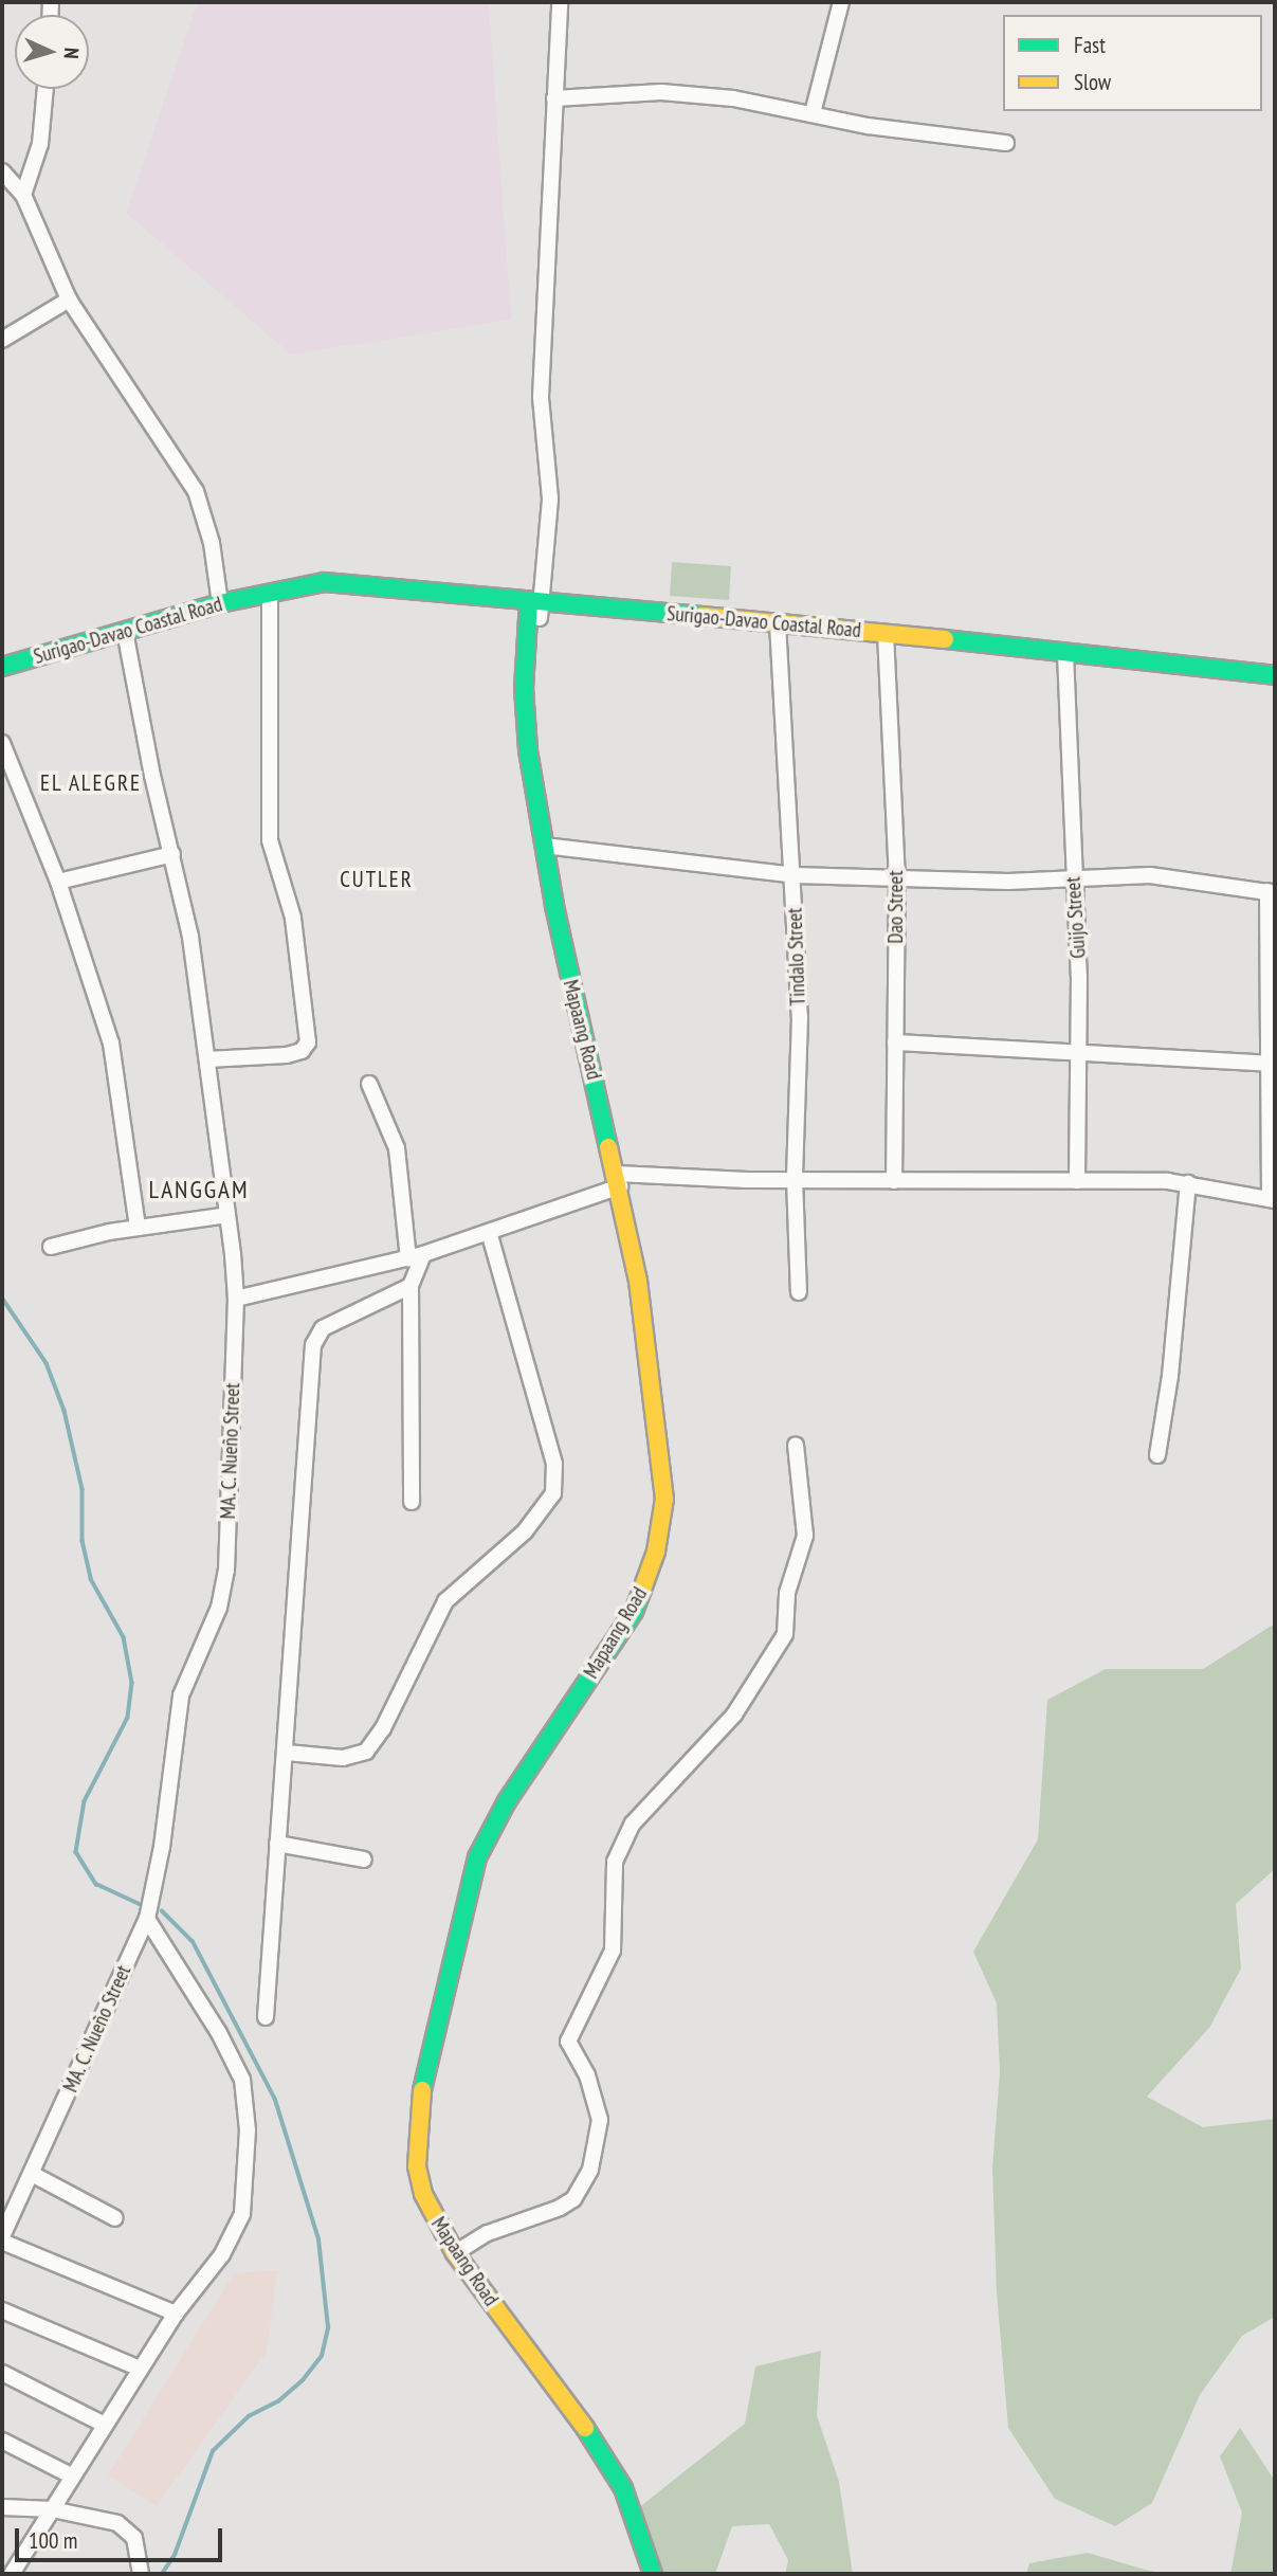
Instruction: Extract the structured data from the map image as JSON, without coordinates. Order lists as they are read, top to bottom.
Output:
{
  "streets": {
    "main road": ["Surigao-Davao Coastal Road", "Mapaang Road"],
    "street": [
      "Dao Street",
      "Guijo Street",
      "Tindalo Street",
      "MA. C. Nueño Street"
    ]
  },
  "crossings": [
    ["Surigao-Davao Coastal Road", "Dao Street"],
    ["Surigao-Davao Coastal Road", "Guijo Street"],
    ["Surigao-Davao Coastal Road", "Tindalo Street"],
    ["Surigao-Davao Coastal Road", "Mapaang Road"],
    ["Surigao-Davao Coastal Road", "MA. C. Nueño Street"]
  ],
  "districts": ["EL ALEGRE", "CUTLER", "LANGGAM"],
  "legend": ["Fast", "Slow"],
  "scale_bar": "100 m",
  "north": "right"
}
